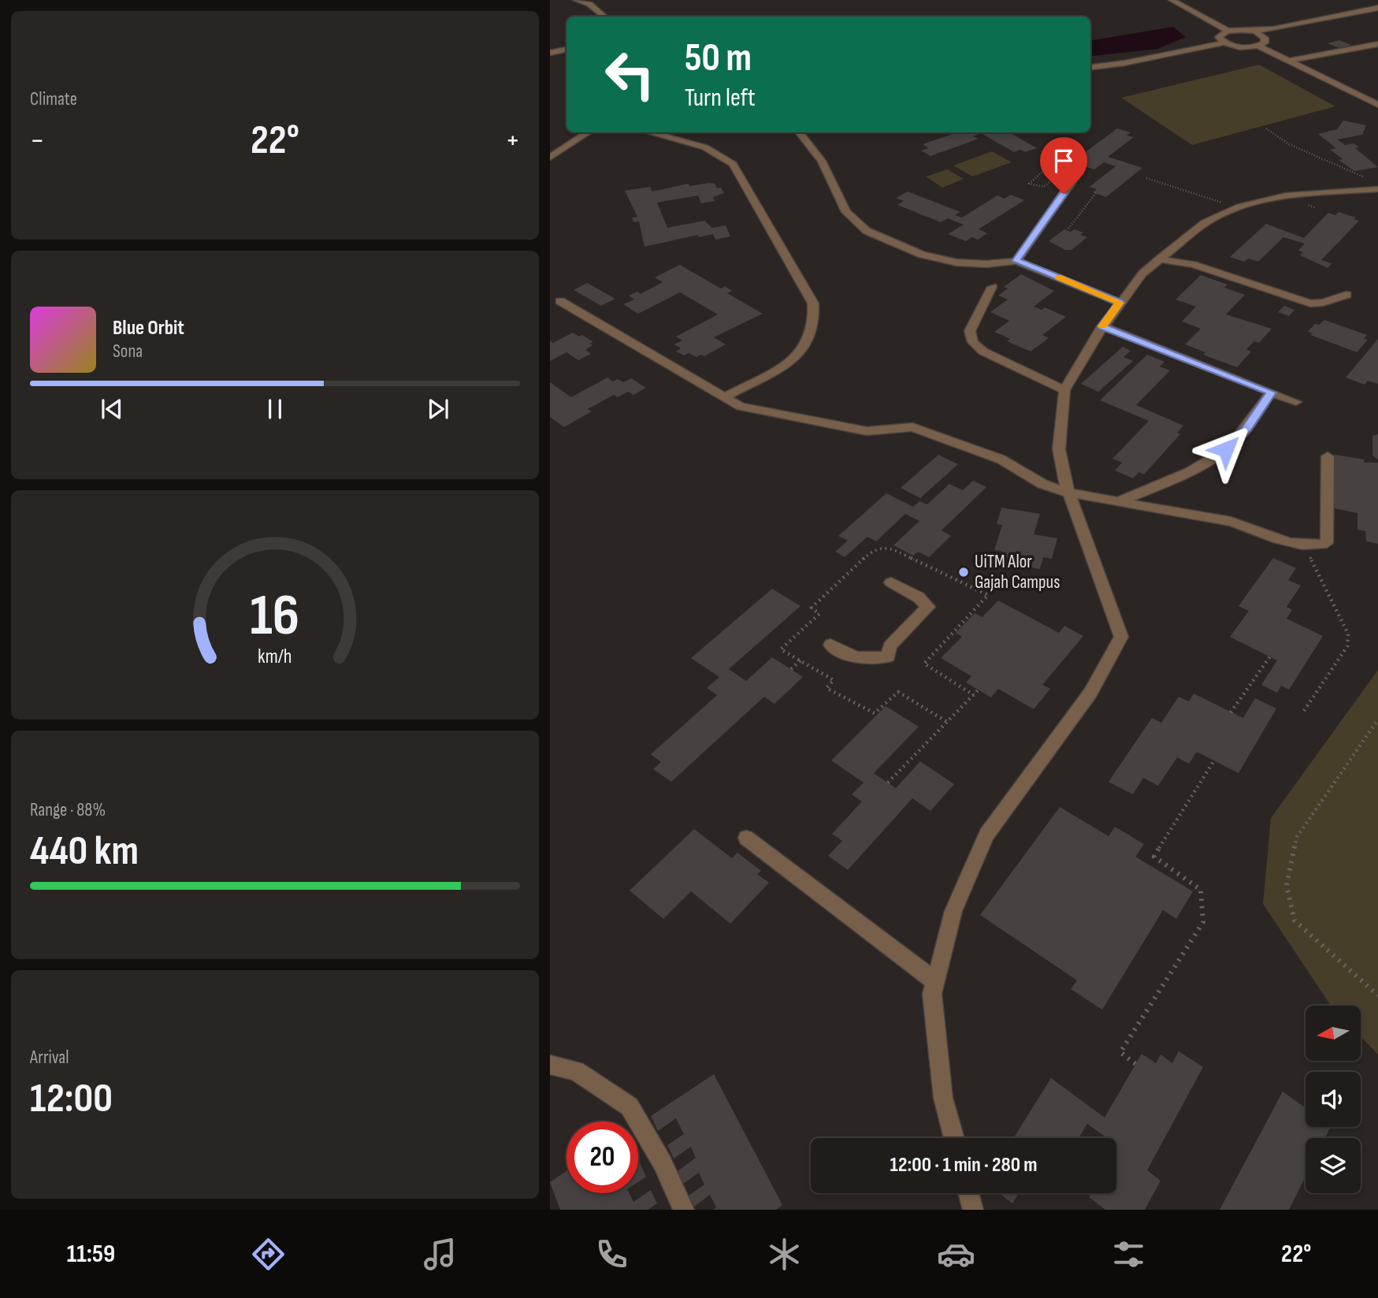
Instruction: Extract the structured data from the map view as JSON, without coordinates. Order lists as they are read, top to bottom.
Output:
{
  "places": ["UiTM Alor Gajah Campus"],
  "north": "left",
  "page": {
    "tile": [
      "Climate",
      ["Range · 88%", "440 km"],
      ["Arrival", "12:00"]
    ],
    "turn": ["50 m", "Turn left"],
    "heat": ["−", "22°", "+"],
    "song": ["Blue Orbit", "Sona"],
    "limit": "20",
    "trip": "12:00 · 1 min · 280 m",
    "tabs": ["11:59", "22°"],
    "gauge": ["16", "km/h"]
  }
}
